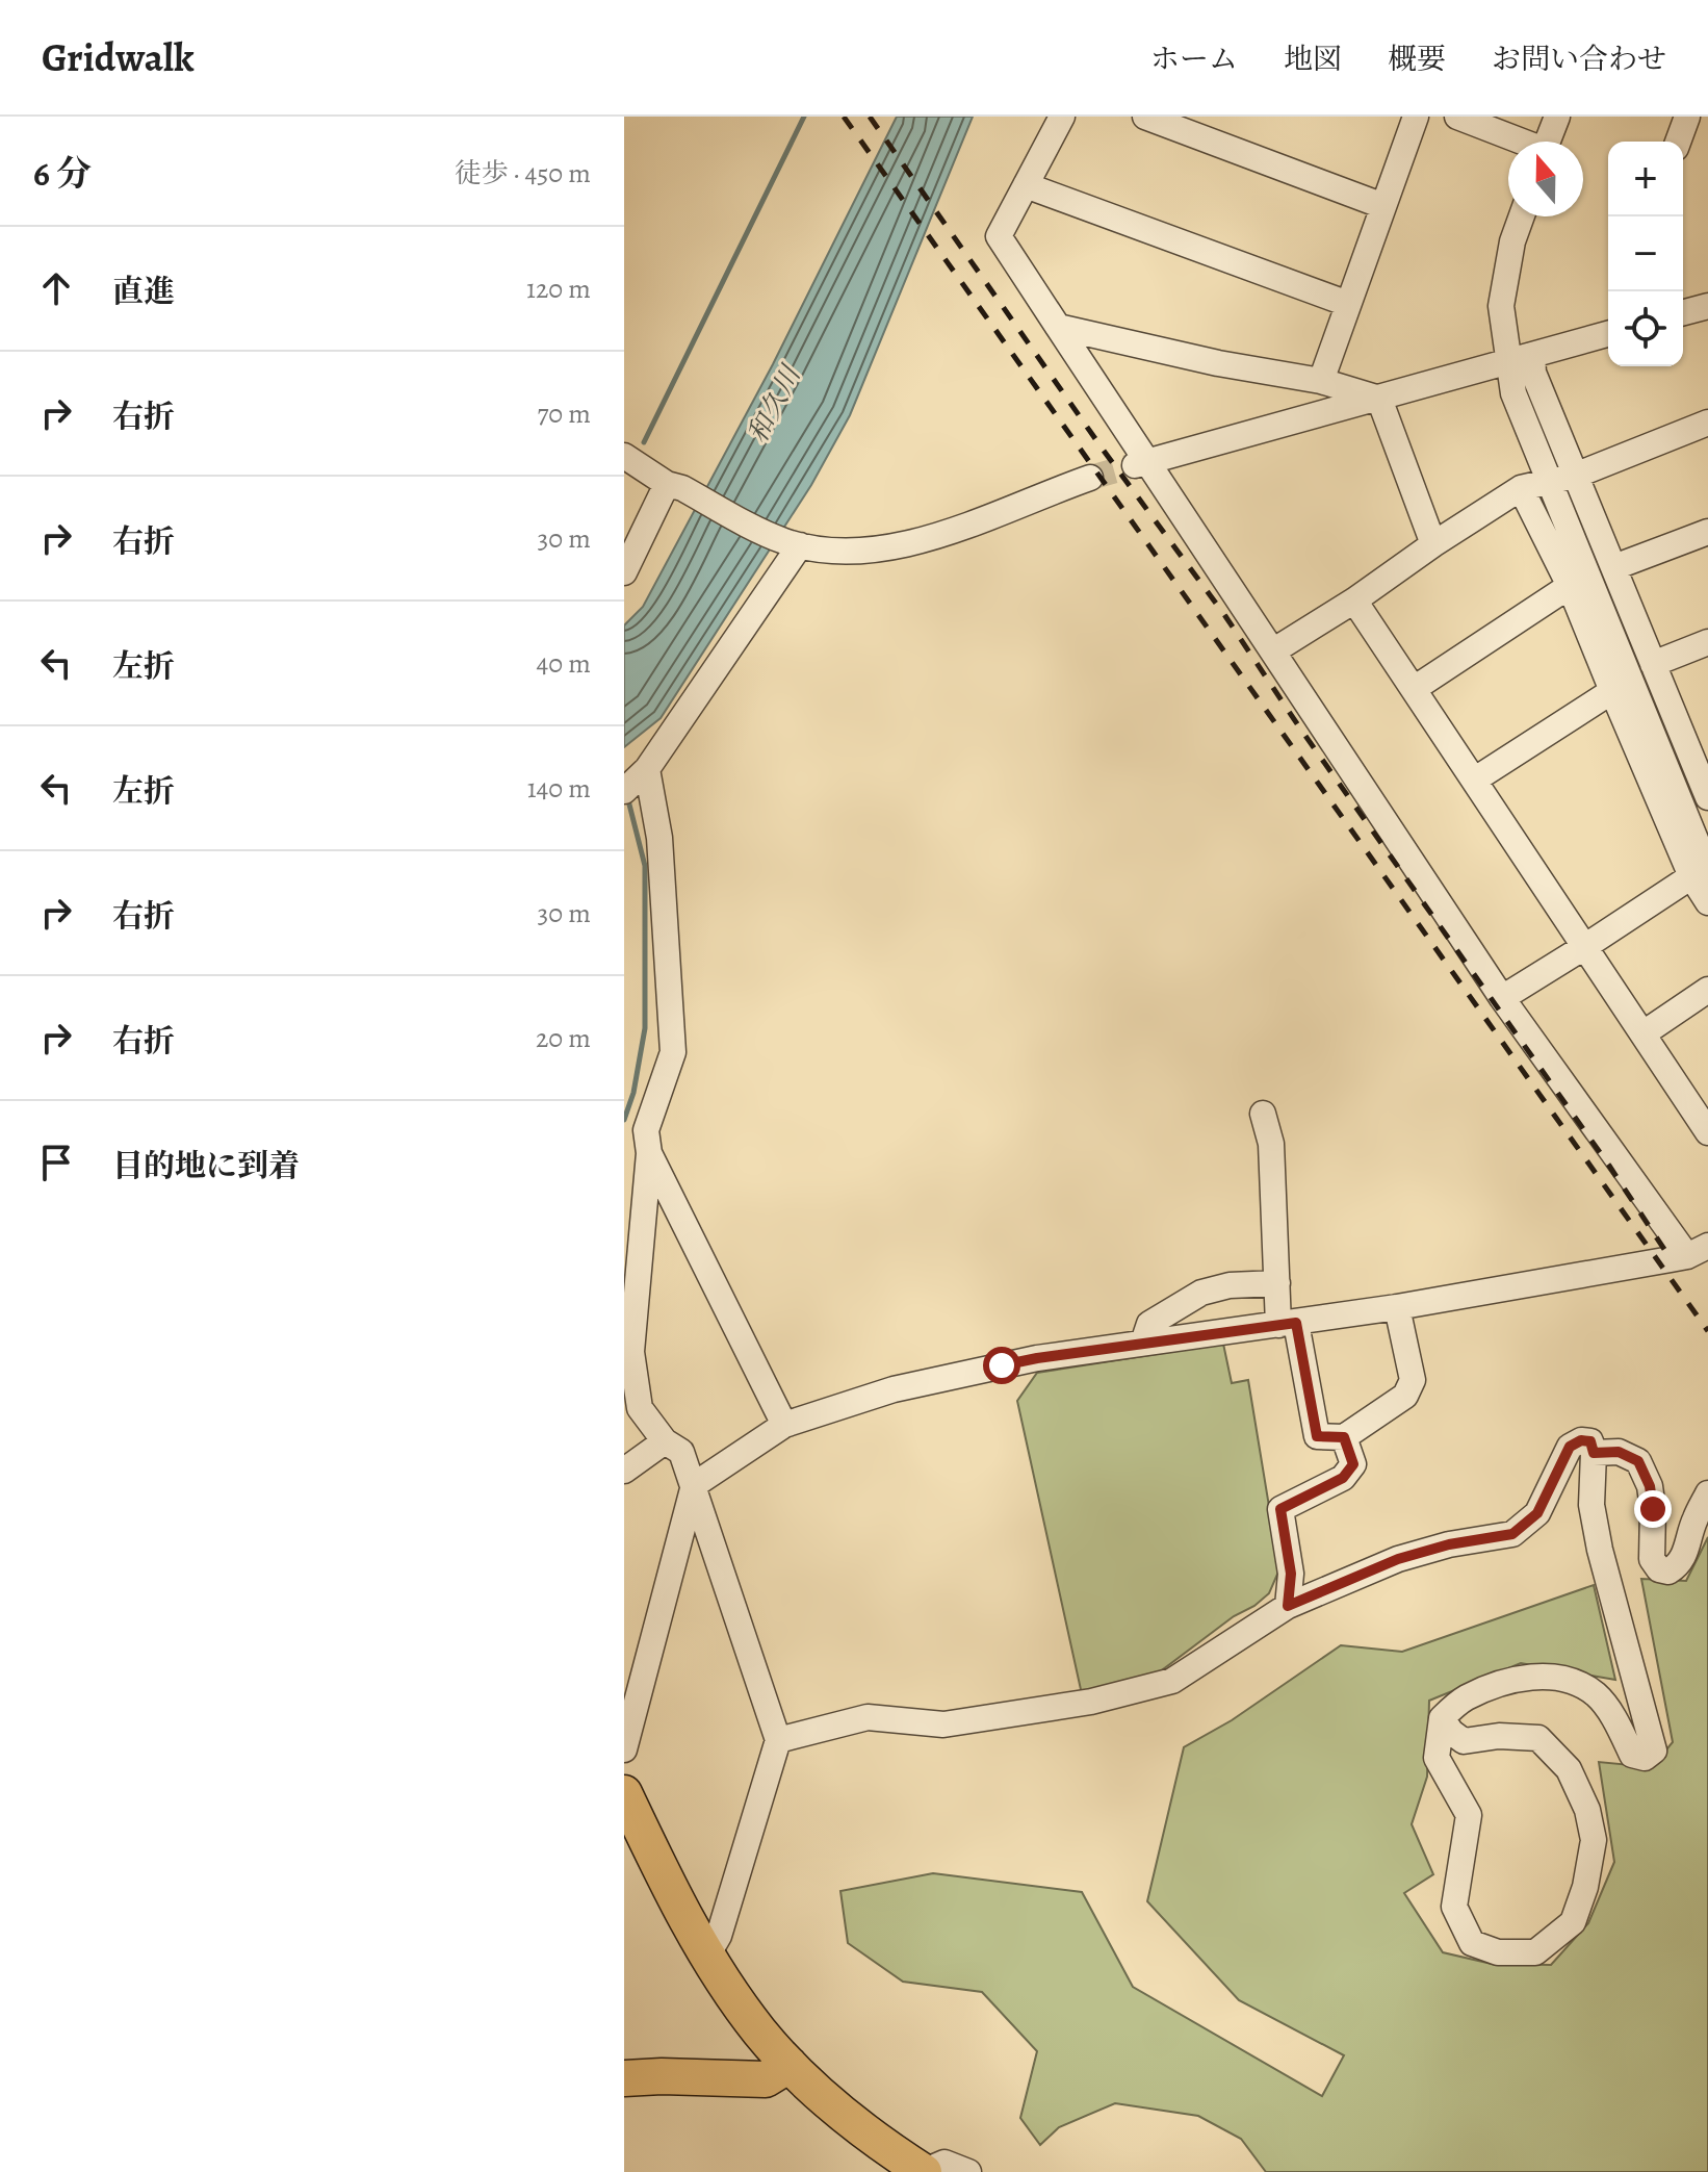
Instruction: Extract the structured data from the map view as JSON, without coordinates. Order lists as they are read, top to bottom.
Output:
{
  "water": ["和久川"],
  "north": "top",
  "page": {
    "header": "Gridwalk",
    "nav": [
      "ホーム",
      "地図",
      "概要",
      "お問い合わせ"
    ],
    "heading": ["6 分", "徒歩 · 450 m"],
    "map_buttons": ["+", "−"],
    "list": [
      ["直進", "120 m"],
      ["右折", "70 m"],
      ["右折", "30 m"],
      ["左折", "40 m"],
      ["左折", "140 m"],
      ["右折", "30 m"],
      ["右折", "20 m"],
      "目的地に到着"
    ]
  }
}
